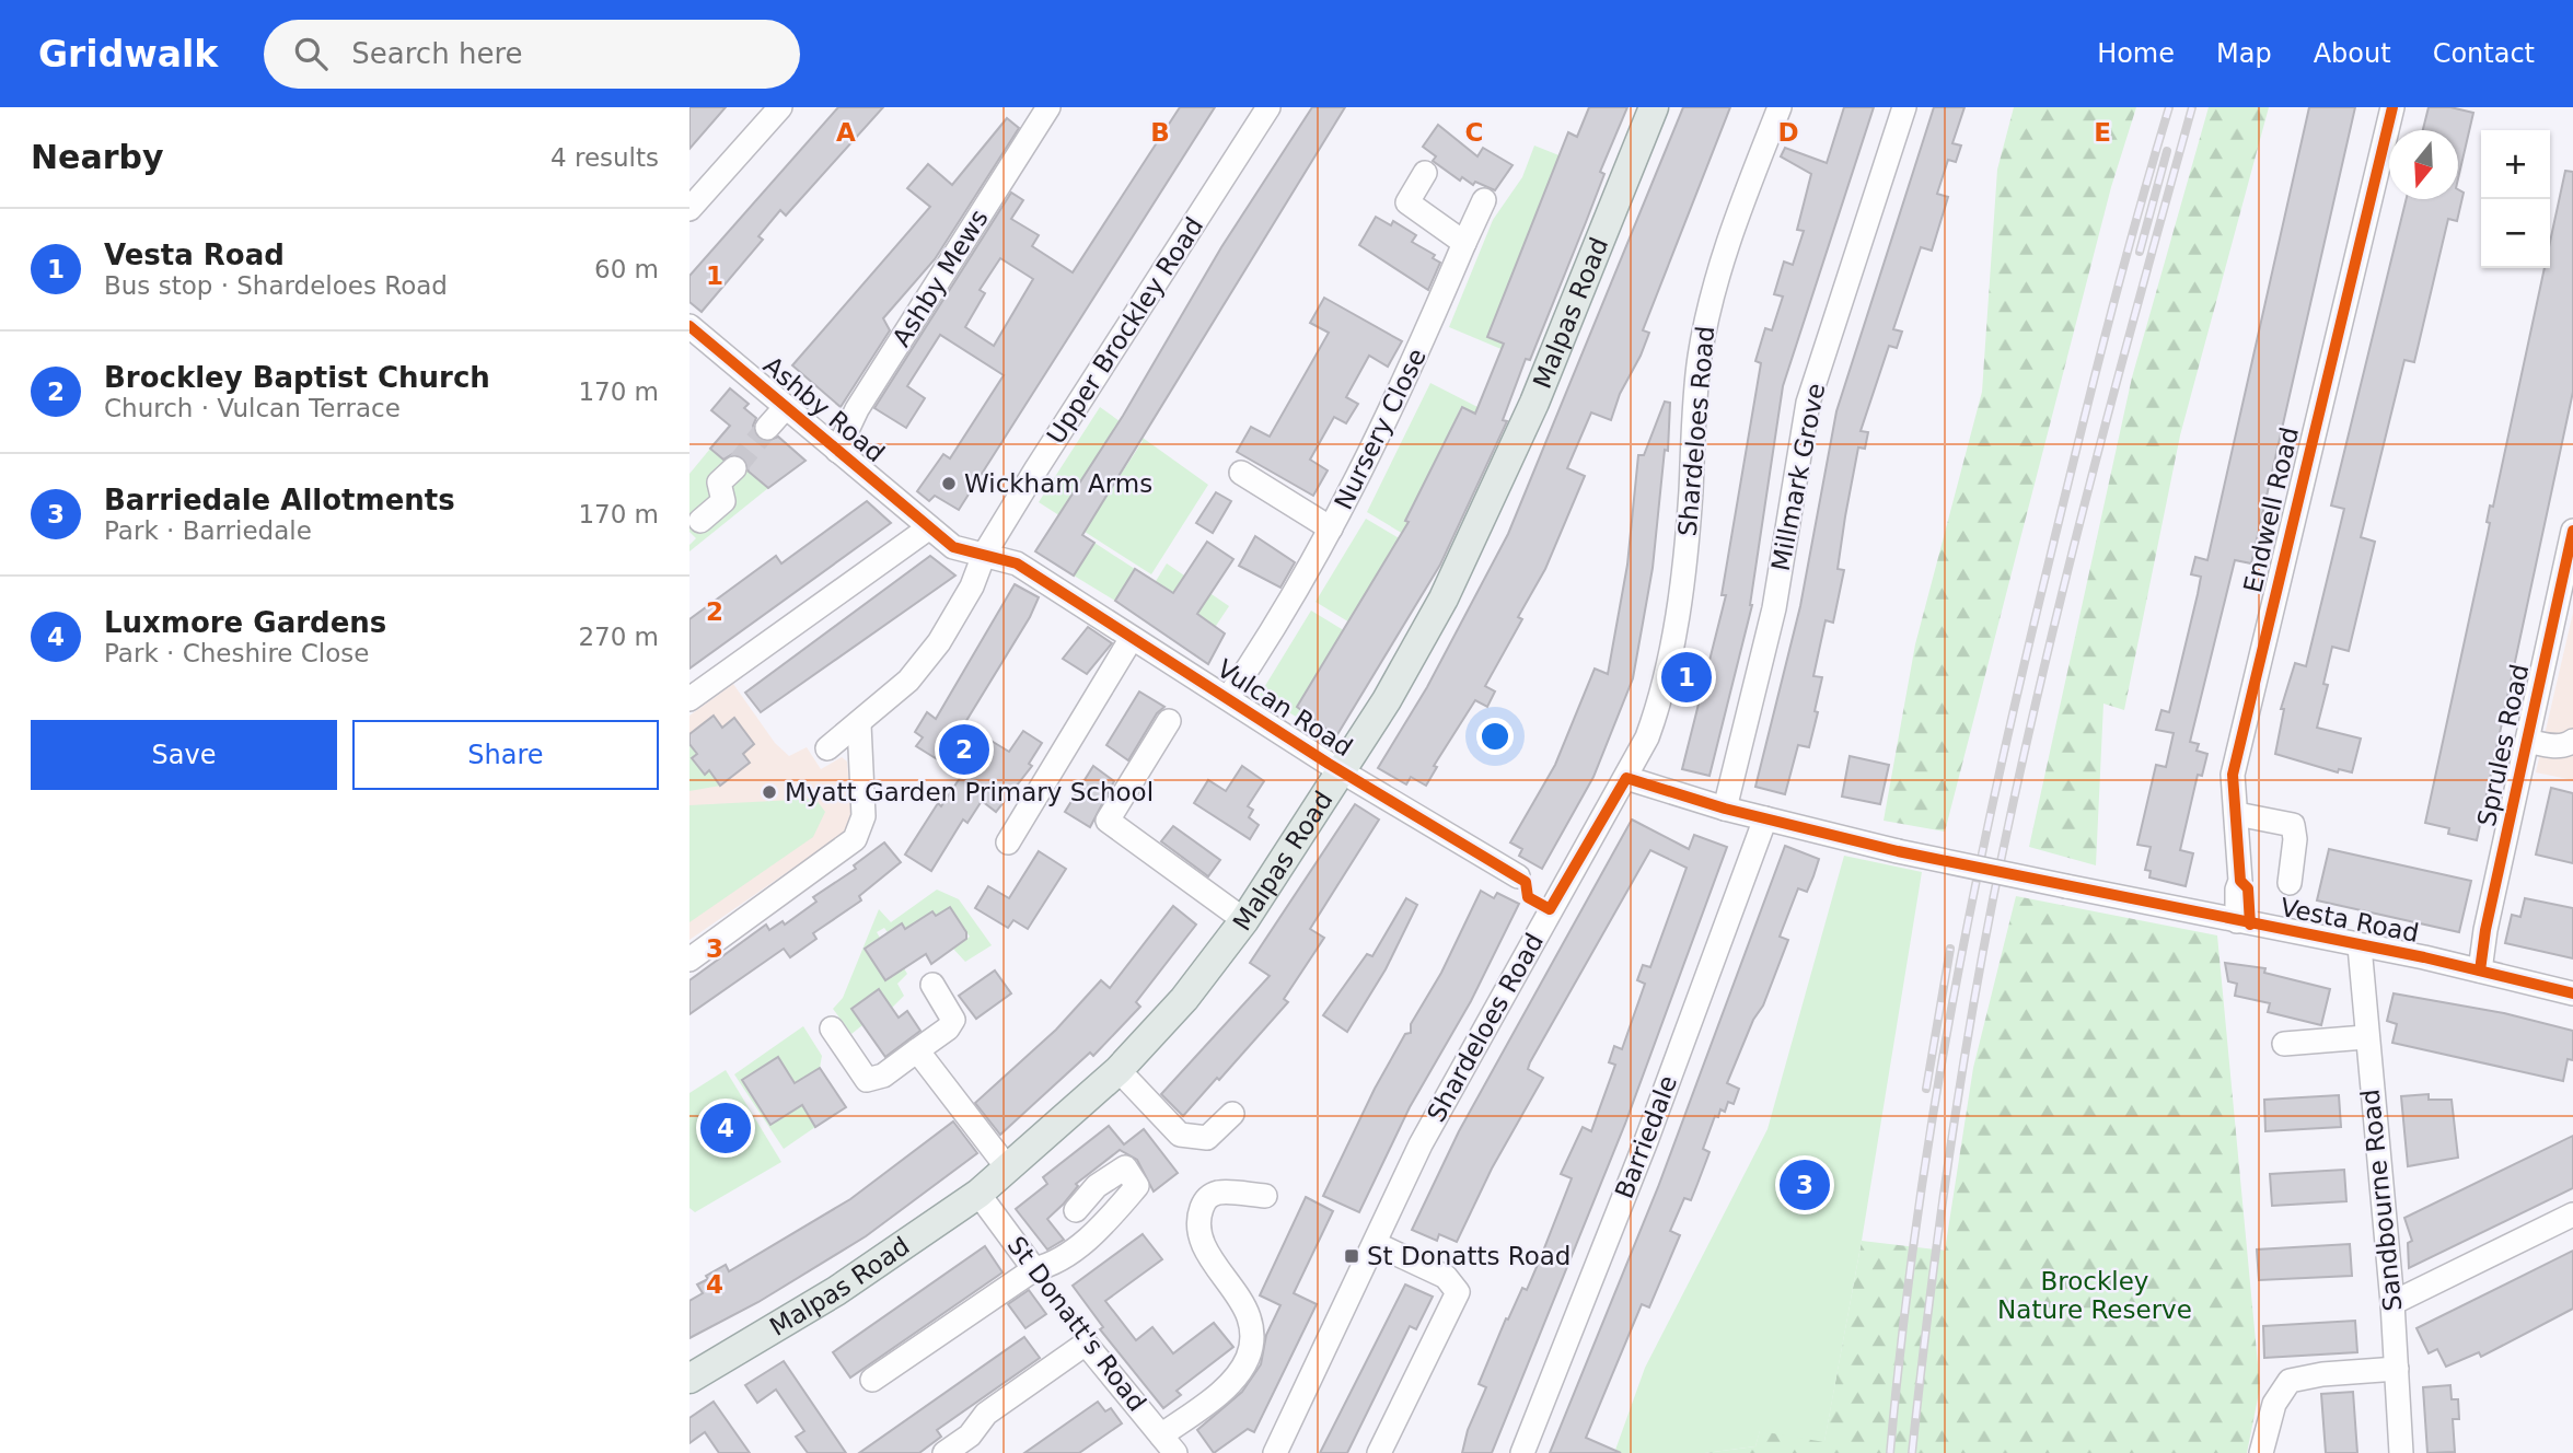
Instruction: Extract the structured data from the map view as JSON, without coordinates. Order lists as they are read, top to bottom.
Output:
{
  "streets": {
    "main road": ["Malpas Road"],
    "street": [
      "Ashby Mews",
      "Upper Brockley Road",
      "Ashby Road",
      "Nursery Close",
      "Shardeloes Road",
      "Millmark Grove",
      "Endwell Road",
      "Vulcan Road",
      "Sprules Road",
      "Vesta Road",
      "Barriedale",
      "Sandbourne Road",
      "St Donatt's Road"
    ]
  },
  "crossings": [
    ["Ashby Mews", "Ashby Road"],
    ["Malpas Road", "Vulcan Road"],
    ["Malpas Road", "St Donatt's Road"],
    ["Upper Brockley Road", "Vulcan Road"],
    ["Nursery Close", "Vulcan Road"],
    ["Shardeloes Road", "Vesta Road"],
    ["Millmark Grove", "Vesta Road"],
    ["Endwell Road", "Vesta Road"],
    ["Sprules Road", "Vesta Road"],
    ["Vesta Road", "Barriedale"],
    ["Vesta Road", "Sandbourne Road"]
  ],
  "parks": ["Brockley Nature Reserve"],
  "places": {
    "other": ["Wickham Arms", "Myatt Garden Primary School"],
    "transit": ["St Donatts Road"]
  },
  "north": "bottom",
  "page": {
    "header": "Gridwalk",
    "search": "Search here",
    "nav": [
      "Home",
      "Map",
      "About",
      "Contact"
    ],
    "heading": ["Nearby", "4 results"],
    "map_buttons": ["+", "−"],
    "list": [
      {
        "mark": "1",
        "name": "Vesta Road",
        "note": "Bus stop · Shardeloes Road",
        "value": "60 m"
      },
      {
        "mark": "2",
        "name": "Brockley Baptist Church",
        "note": "Church · Vulcan Terrace",
        "value": "170 m"
      },
      {
        "mark": "3",
        "name": "Barriedale Allotments",
        "note": "Park · Barriedale",
        "value": "170 m"
      },
      {
        "mark": "4",
        "name": "Luxmore Gardens",
        "note": "Park · Cheshire Close",
        "value": "270 m"
      }
    ],
    "pins": [
      "1",
      "2",
      "4",
      "3"
    ],
    "buttons": ["Save", "Share"]
  },
  "grid": {
    "columns": [
      "A",
      "B",
      "C",
      "D",
      "E"
    ],
    "rows": [
      "1",
      "2",
      "3",
      "4"
    ]
  }
}
